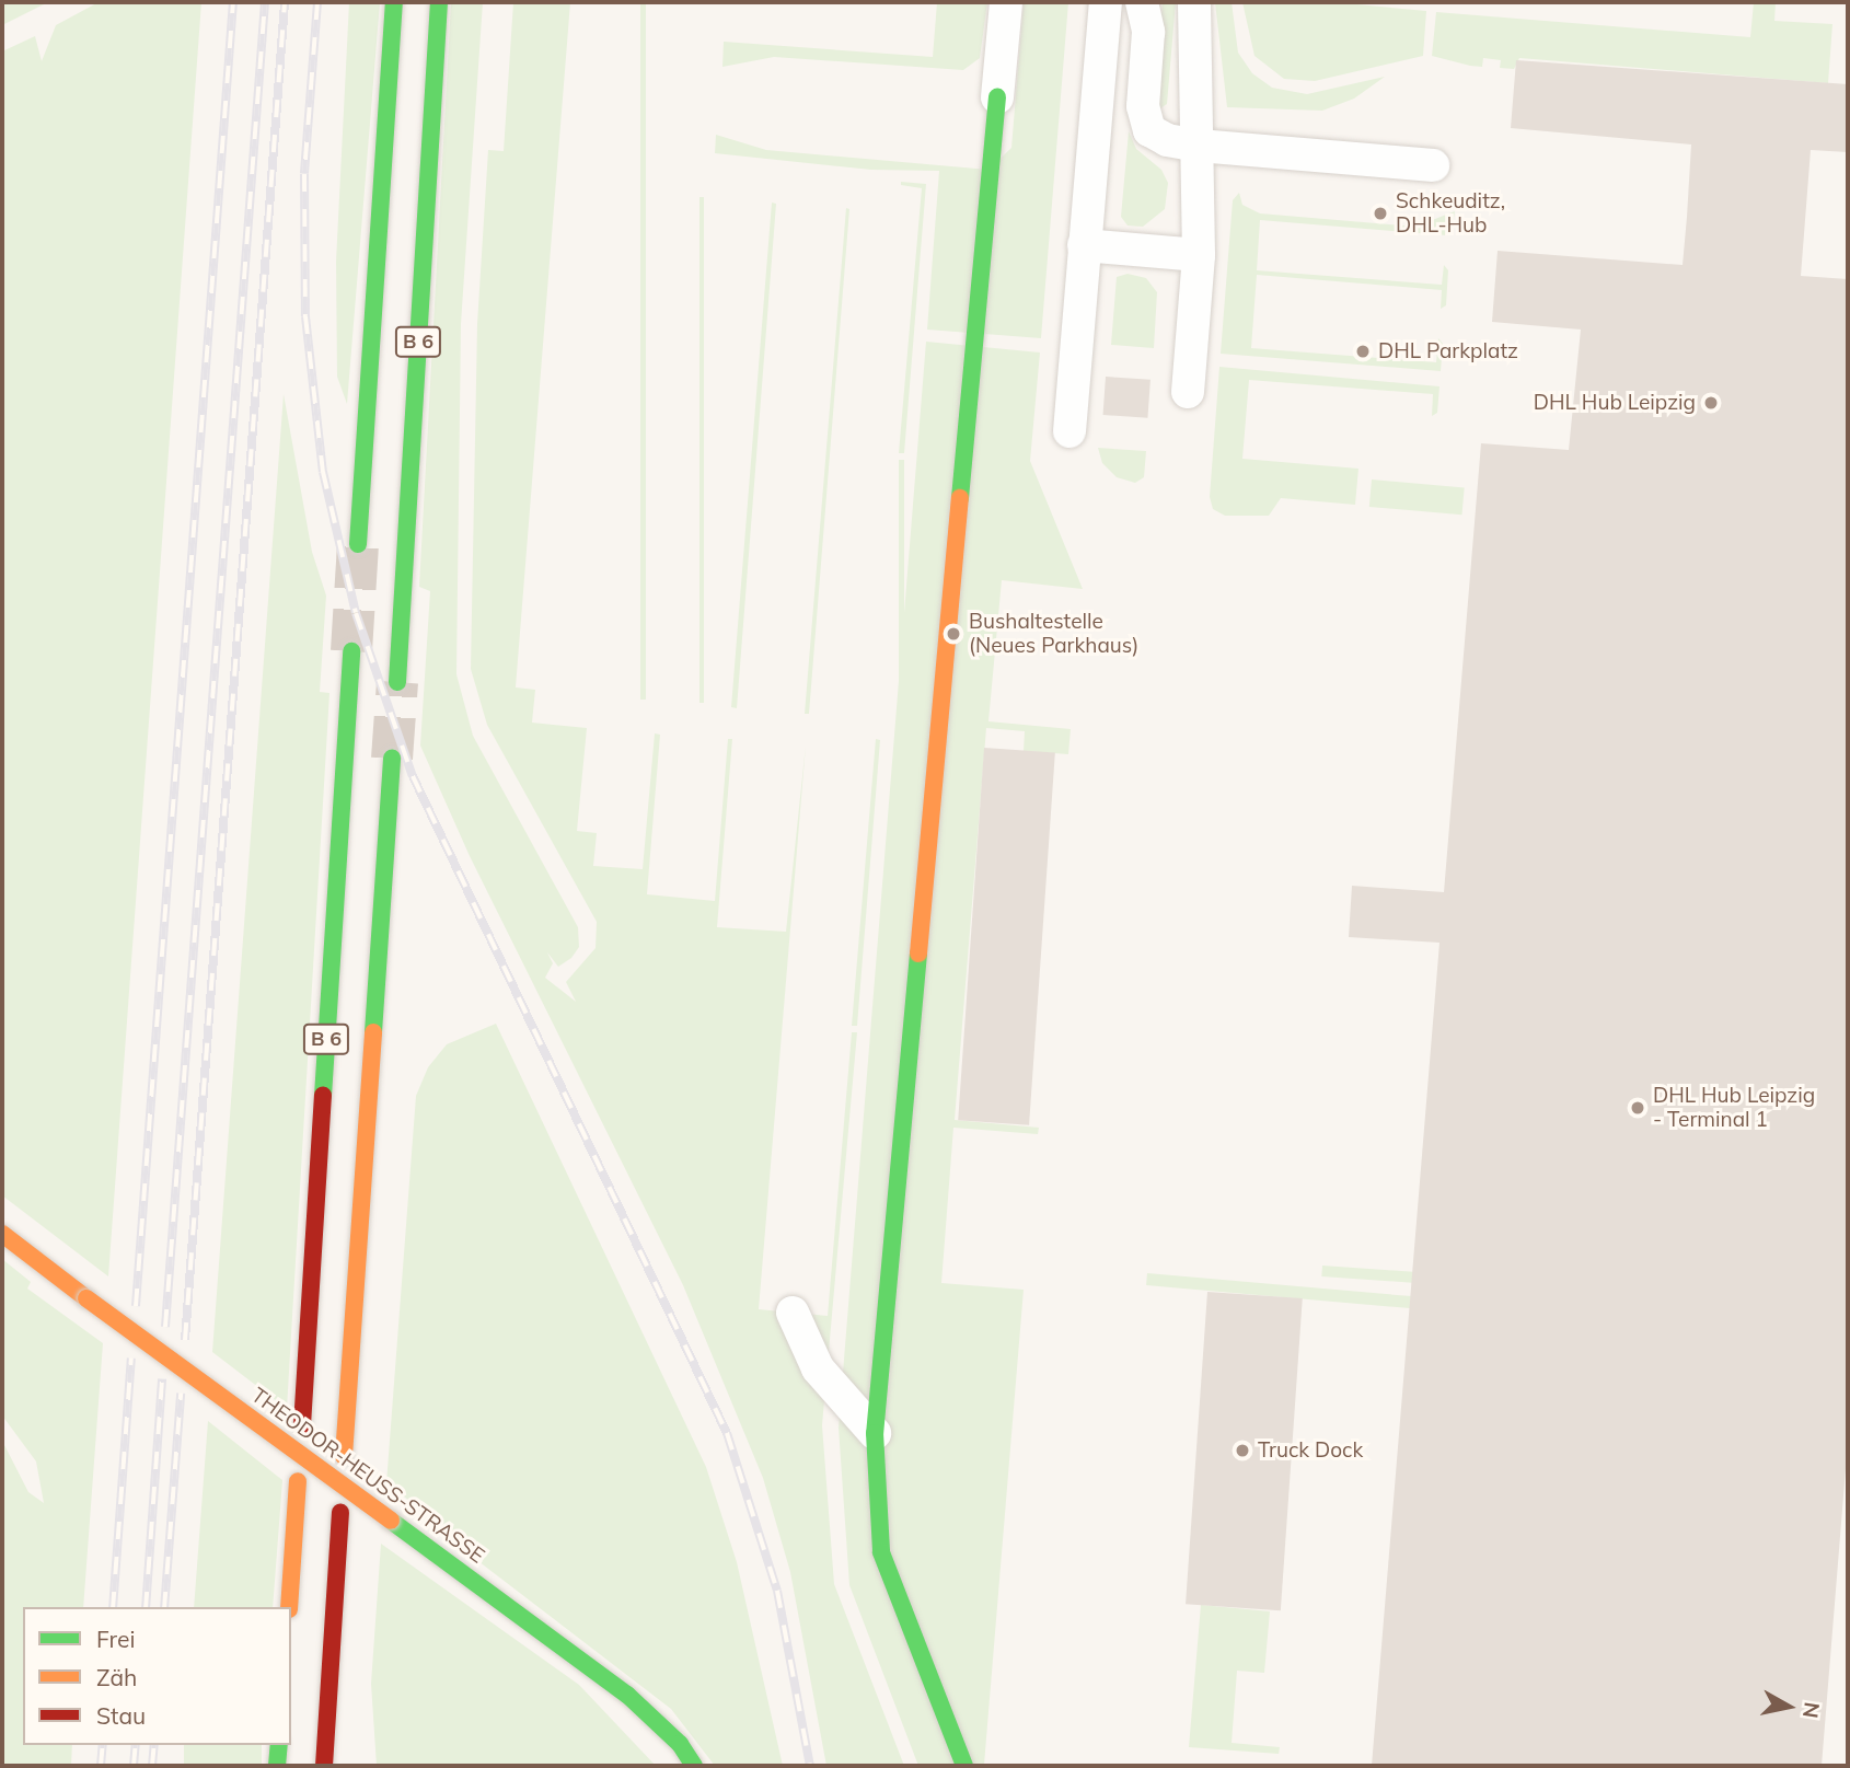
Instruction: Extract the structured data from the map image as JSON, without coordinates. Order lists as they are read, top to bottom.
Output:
{
  "streets": {
    "main road": ["B 6", "THEODOR-HEUSS-STRASSE"]
  },
  "places": [
    "Schkeuditz, DHL-Hub",
    "DHL Parkplatz",
    "DHL Hub Leipzig",
    "Bushaltestelle (Neues Parkhaus)",
    "DHL Hub Leipzig - Terminal 1",
    "Truck Dock"
  ],
  "legend": ["Frei", "Zäh", "Stau"],
  "north": "right"
}
